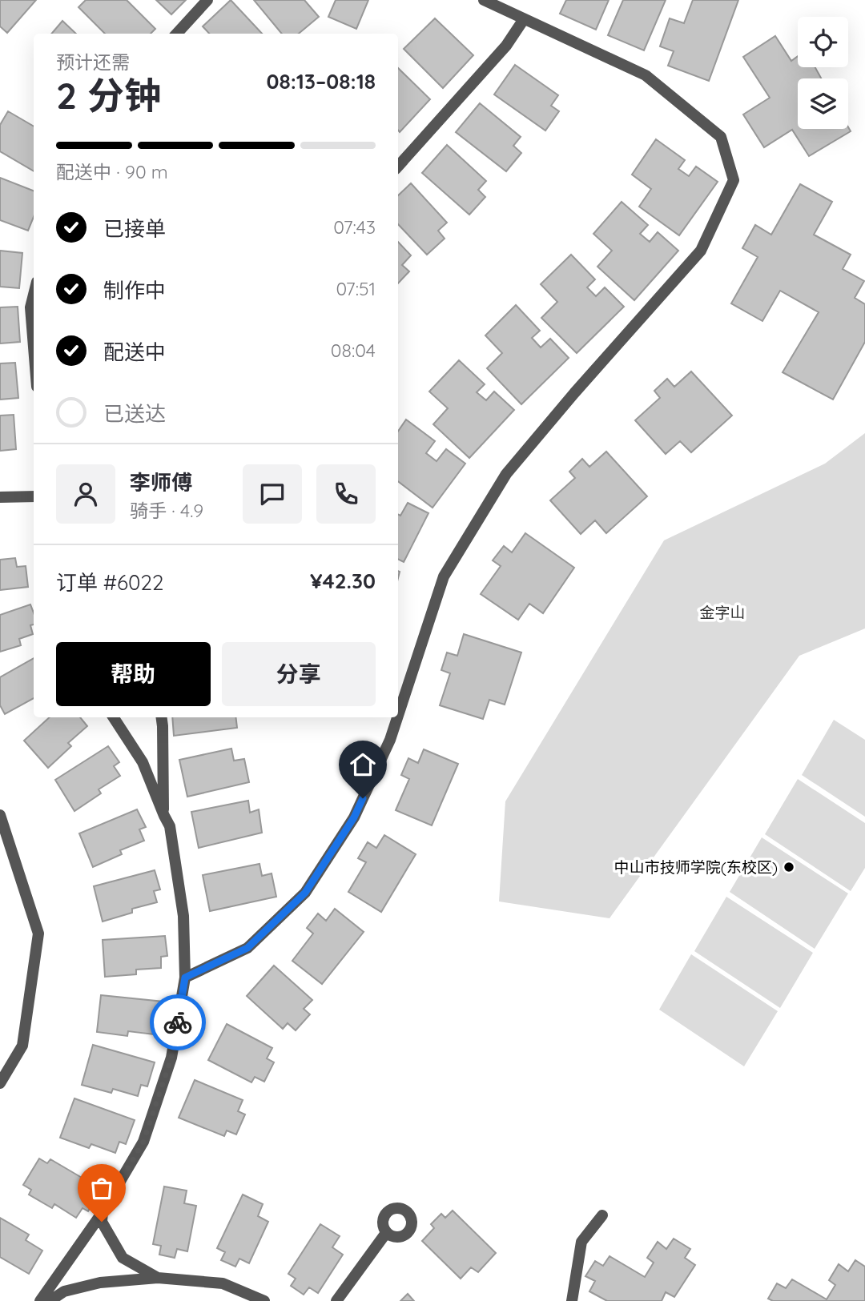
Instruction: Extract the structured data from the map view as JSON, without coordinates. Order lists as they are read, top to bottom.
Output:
{
  "parks": ["金字山"],
  "places": ["中山市技师学院(东校区)"],
  "page": {
    "heading": ["2 分钟", "预计还需", "08:13–08:18"],
    "panel": [
      "李师傅",
      "骑手 · 4.9",
      "订单 #6022",
      "¥42.30"
    ],
    "bar": "配送中 · 90 m",
    "list": [
      ["已接单", "07:43"],
      ["制作中", "07:51"],
      ["配送中", "08:04"],
      "已送达"
    ],
    "buttons": ["帮助", "分享"]
  }
}
